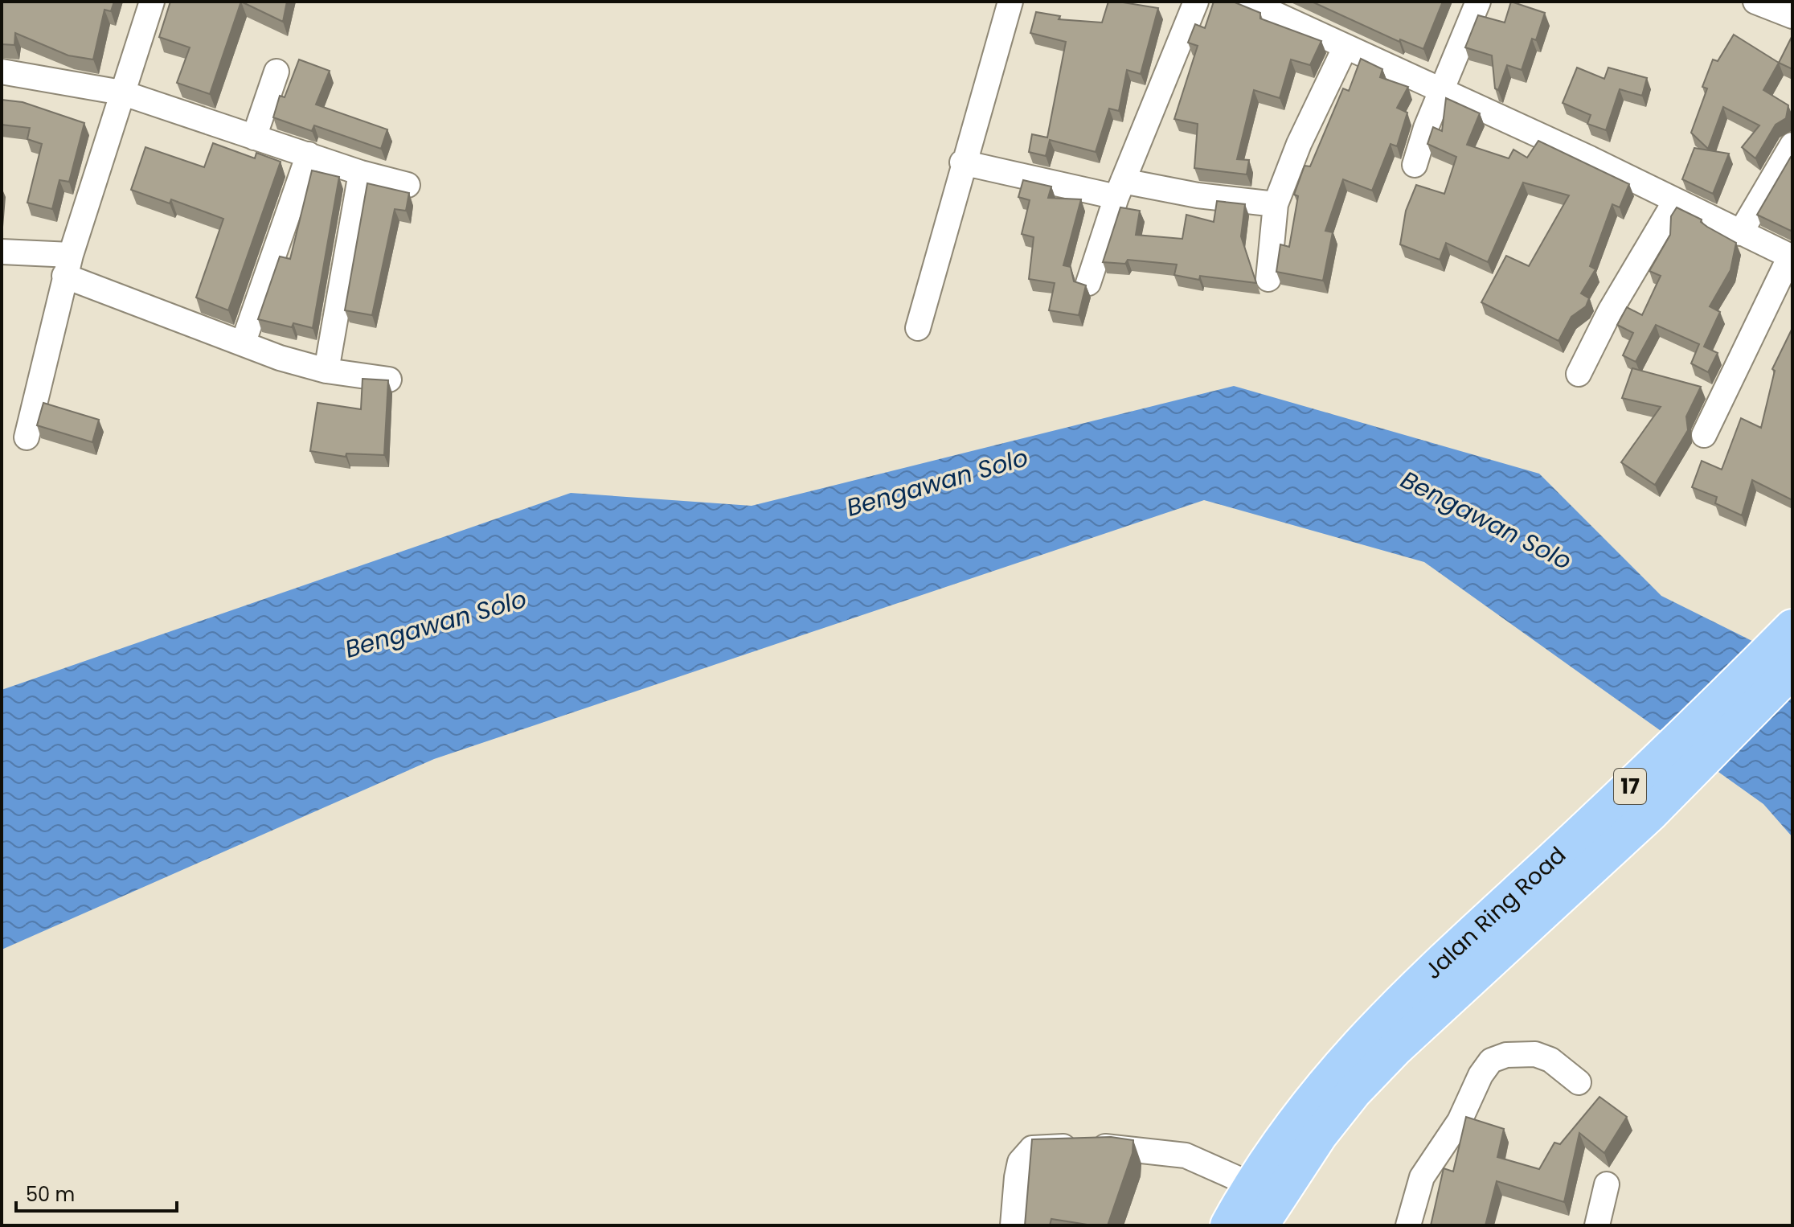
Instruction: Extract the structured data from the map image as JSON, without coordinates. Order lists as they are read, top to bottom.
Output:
{
  "streets": {
    "highway": ["17", "Jalan Ring Road"]
  },
  "water": ["Bengawan Solo"],
  "scale_bar": "50 m"
}
